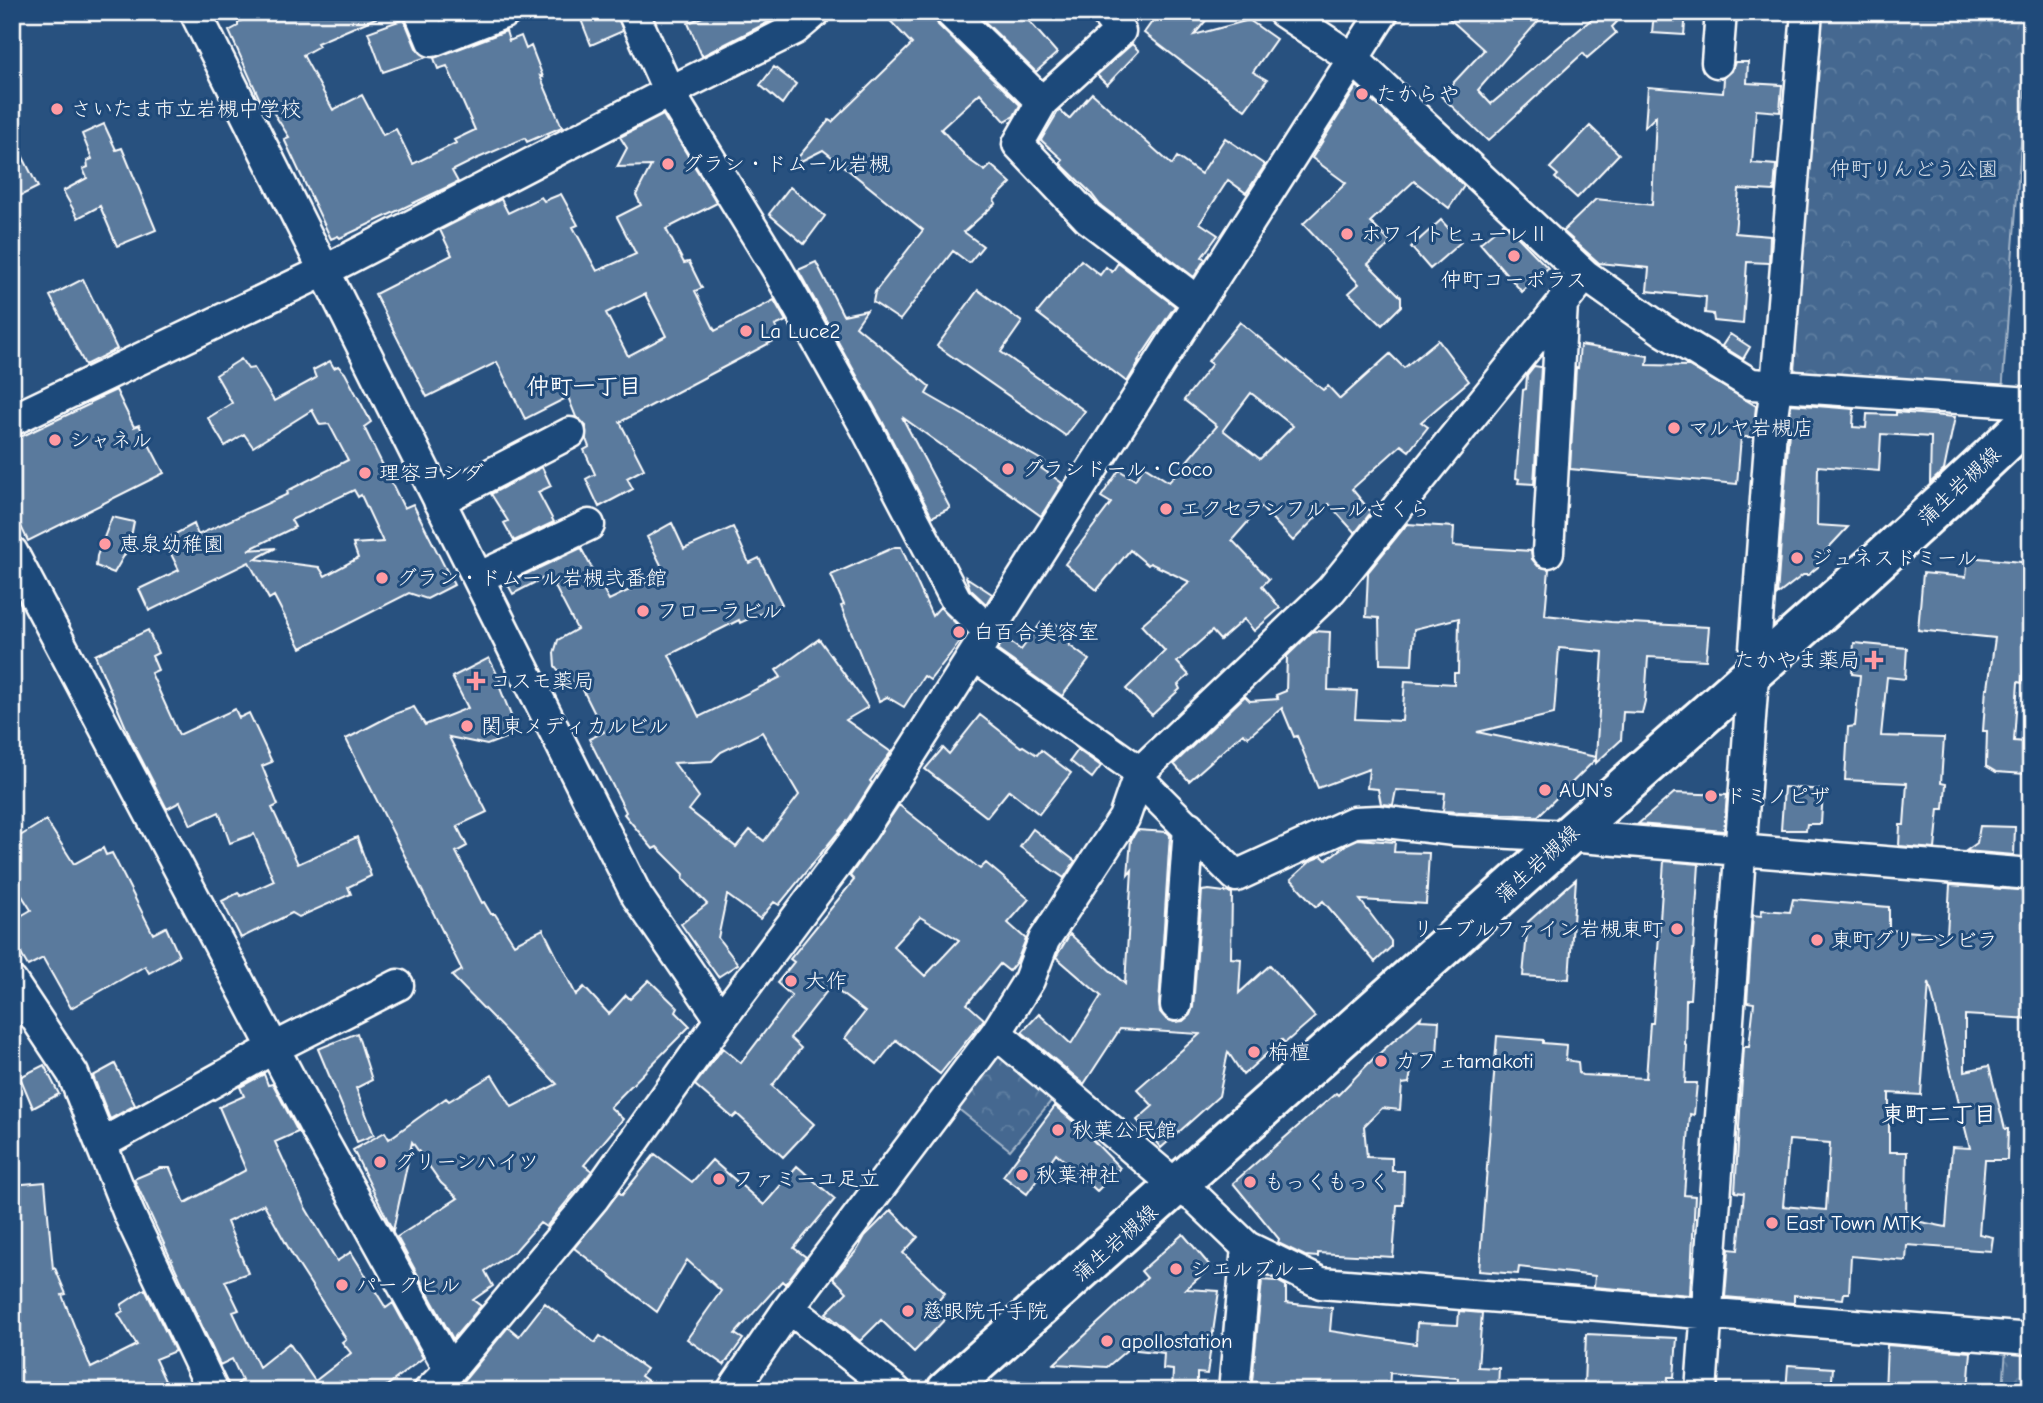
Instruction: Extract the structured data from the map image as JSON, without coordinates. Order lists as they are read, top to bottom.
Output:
{
  "streets": {
    "main road": ["蒲生岩槻線"]
  },
  "districts": ["仲町一丁目", "東町二丁目"],
  "parks": ["仲町りんどう公園"],
  "places": {
    "other": [
      "たからや",
      "さいたま市立岩槻中学校",
      "グラン・ドムール岩槻",
      "ホワイトヒューレⅡ",
      "仲町コーポラス",
      "La Luce2",
      "マルヤ岩槻店",
      "シャネル",
      "グランドール・Coco",
      "理容ヨシダ",
      "エクセランフルールさくら",
      "恵泉幼稚園",
      "ジュネスドミール",
      "グラン・ドムール岩槻弐番館",
      "フローラビル",
      "白百合美容室",
      "関東メディカルビル",
      "AUN's",
      "ドミノピザ",
      "リーブルファイン岩槻東町",
      "東町グリーンビラ",
      "大作",
      "栴檀",
      "カフェtamakoti",
      "秋葉公民館",
      "グリーンハイツ",
      "秋葉神社",
      "ファミーユ足立",
      "もっくもっく",
      "East Town MTK",
      "シエルブルー",
      "パークヒル",
      "慈眼院千手院",
      "apollostation"
    ],
    "health": ["たかやま薬局", "コスモ薬局"]
  }
}
